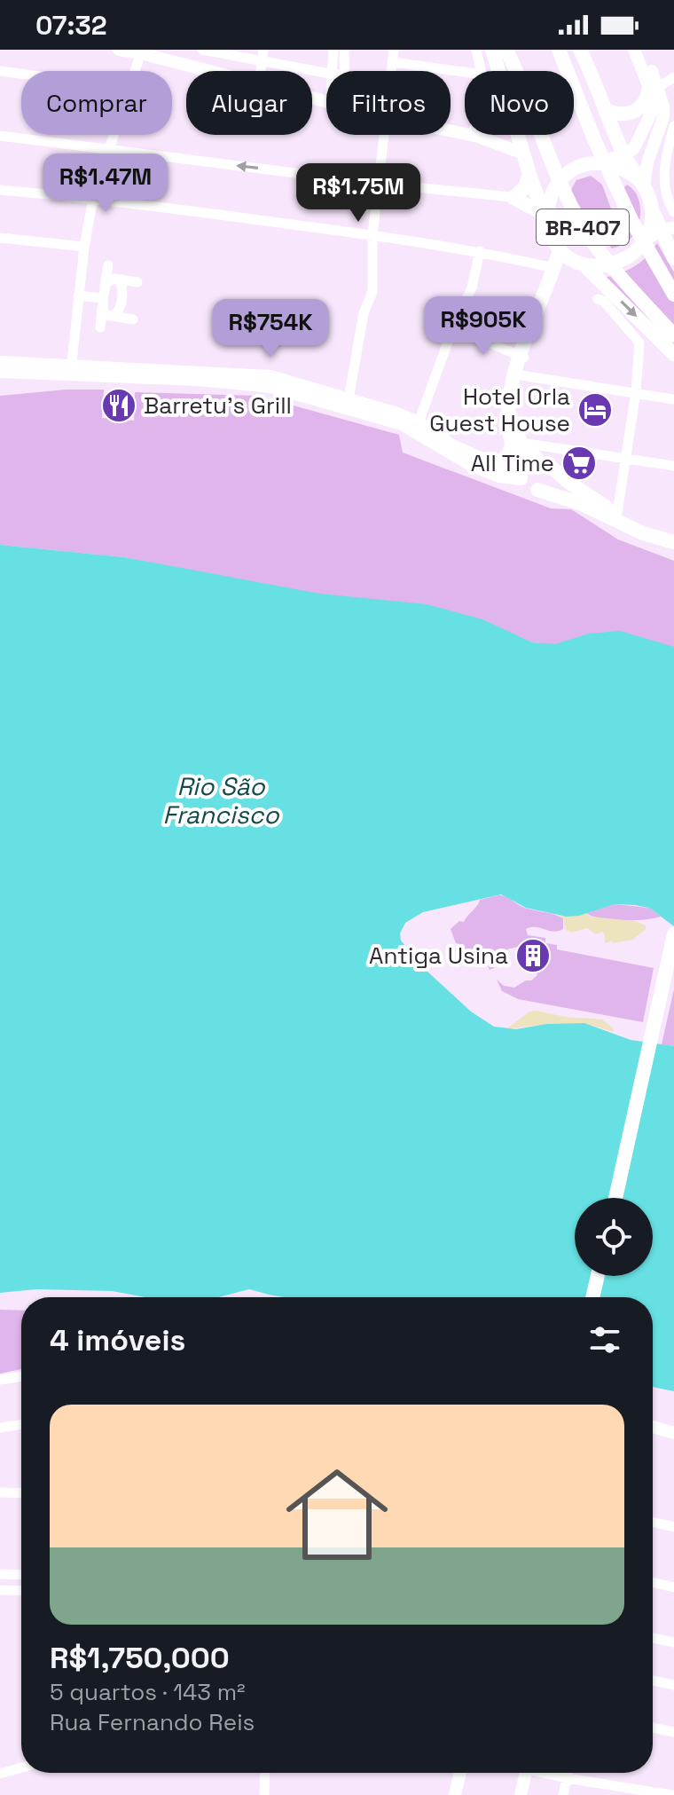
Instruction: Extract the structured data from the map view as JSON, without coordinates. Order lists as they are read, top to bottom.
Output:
{
  "streets": {
    "highway": ["BR-407"]
  },
  "water": ["Rio São Francisco"],
  "places": {
    "restaurant": ["Barretu's Grill"],
    "hotel": ["Hotel Orla Guest House"],
    "supermarket": ["All Time"],
    "building": ["Antiga Usina"]
  },
  "page": {
    "status": "07:32",
    "chip": [
      "Comprar",
      "Alugar",
      "Filtros",
      "Novo"
    ],
    "price": [
      "R$1.47M",
      "R$1.75M",
      "R$905K",
      "R$754K"
    ],
    "heading": "4 imóveis",
    "list": [
      {
        "name": "R$1,750,000",
        "note": "5 quartos · 143 m² · Rua Fernando Reis"
      }
    ]
  }
}
